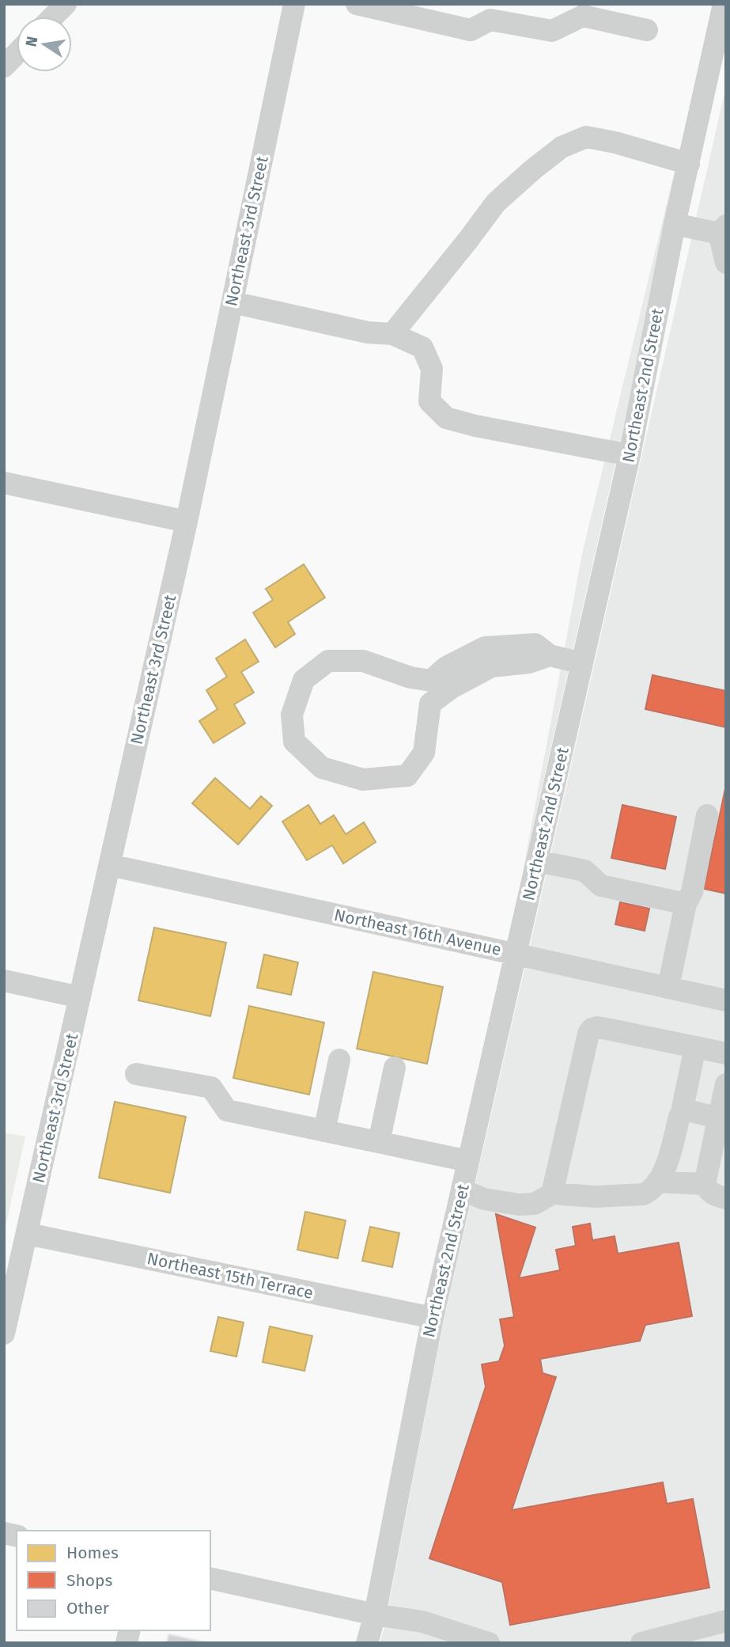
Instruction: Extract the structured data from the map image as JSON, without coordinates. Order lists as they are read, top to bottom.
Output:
{
  "streets": {
    "street": [
      "Northeast 3rd Street",
      "Northeast 2nd Street",
      "Northeast 16th Avenue",
      "Northeast 15th Terrace"
    ]
  },
  "crossings": [
    ["Northeast 3rd Street", "Northeast 16th Avenue"],
    ["Northeast 3rd Street", "Northeast 15th Terrace"],
    ["Northeast 2nd Street", "Northeast 16th Avenue"],
    ["Northeast 2nd Street", "Northeast 15th Terrace"]
  ],
  "legend": ["Homes", "Shops", "Other"],
  "north": "left"
}
